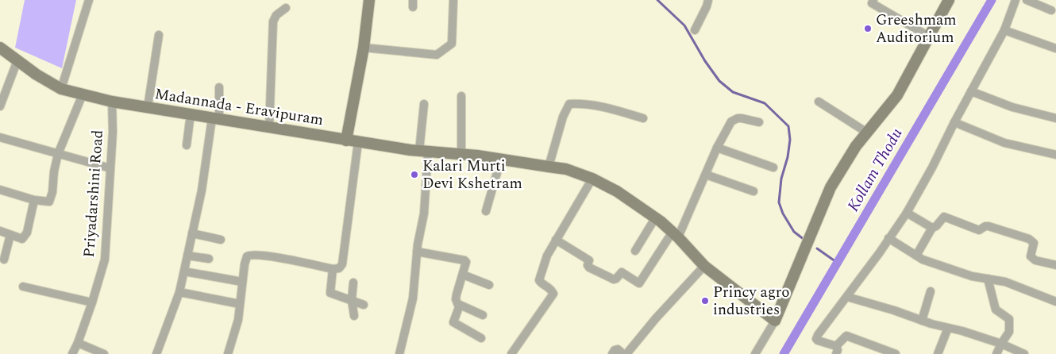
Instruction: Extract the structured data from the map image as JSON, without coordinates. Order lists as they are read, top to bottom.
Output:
{
  "streets": {
    "street": ["Madannada - Eravipuram", "Priyadarshini Road"]
  },
  "crossings": [
    ["Madannada - Eravipuram", "Priyadarshini Road"]
  ],
  "water": ["Kollam Thodu"],
  "places": ["Greeshmam Auditorium", "Kalari Murti Devi Kshetram", "Princy agro industries"]
}
